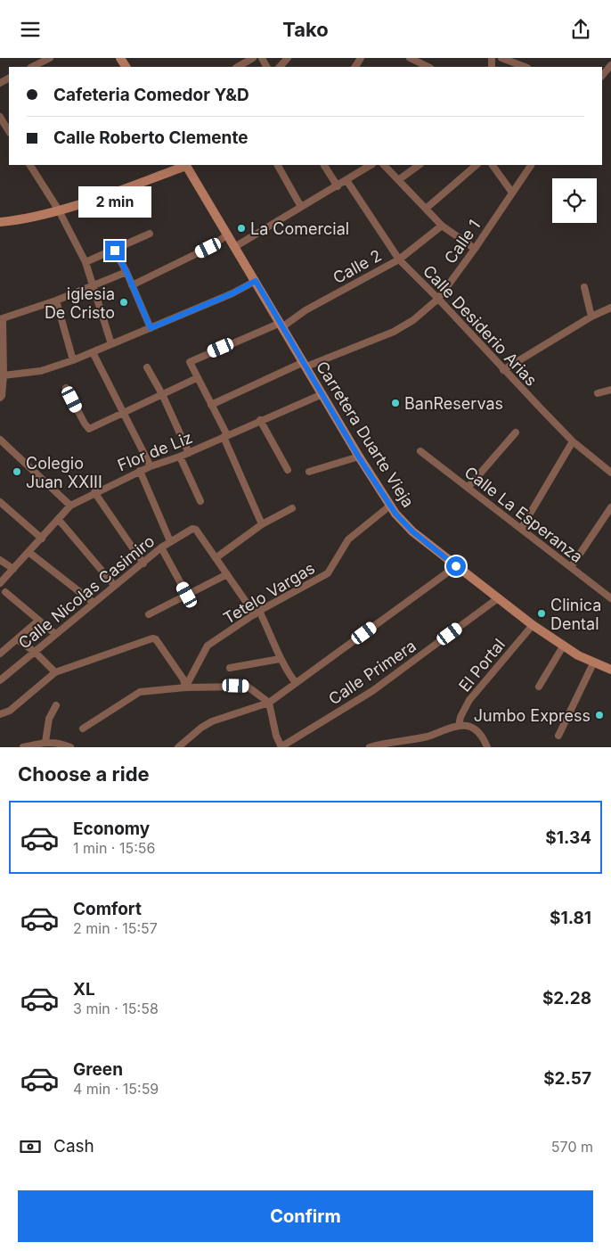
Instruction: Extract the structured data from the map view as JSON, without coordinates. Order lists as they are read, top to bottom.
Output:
{
  "streets": {
    "main road": ["Carretera Duarte Vieja"],
    "street": [
      "Calle 1",
      "Calle 2",
      "Calle Desiderio Arias",
      "Flor de Liz",
      "Calle La Esperanza",
      "Calle Nicolas Casimiro",
      "Tetelo Vargas",
      "El Portal",
      "Calle Primera"
    ]
  },
  "crossings": [
    ["Calle 1", "Calle Desiderio Arias"],
    ["Calle 1", "Carretera Duarte Vieja"],
    ["Calle 2", "Calle Desiderio Arias"],
    ["Calle 2", "Carretera Duarte Vieja"],
    ["Carretera Duarte Vieja", "Flor de Liz"],
    ["Carretera Duarte Vieja", "Tetelo Vargas"],
    ["Carretera Duarte Vieja", "El Portal"],
    ["Carretera Duarte Vieja", "Calle Primera"]
  ],
  "places": [
    "La Comercial",
    "iglesia De Cristo",
    "BanReservas",
    "Colegio Juan XXIII",
    "Clinica Dental",
    "Jumbo Express"
  ],
  "page": {
    "header": "Tako",
    "banner": ["Cafeteria Comedor Y&D", "Calle Roberto Clemente"],
    "bubble": "2 min",
    "heading": "Choose a ride",
    "list": [
      {
        "name": "Economy",
        "note": "1 min · 15:56",
        "value": "$1.34"
      },
      {
        "name": "Comfort",
        "note": "2 min · 15:57",
        "value": "$1.81"
      },
      {
        "name": "XL",
        "note": "3 min · 15:58",
        "value": "$2.28"
      },
      {
        "name": "Green",
        "note": "4 min · 15:59",
        "value": "$2.57"
      }
    ],
    "pay": ["Cash", "570 m"],
    "buttons": "Confirm"
  }
}
